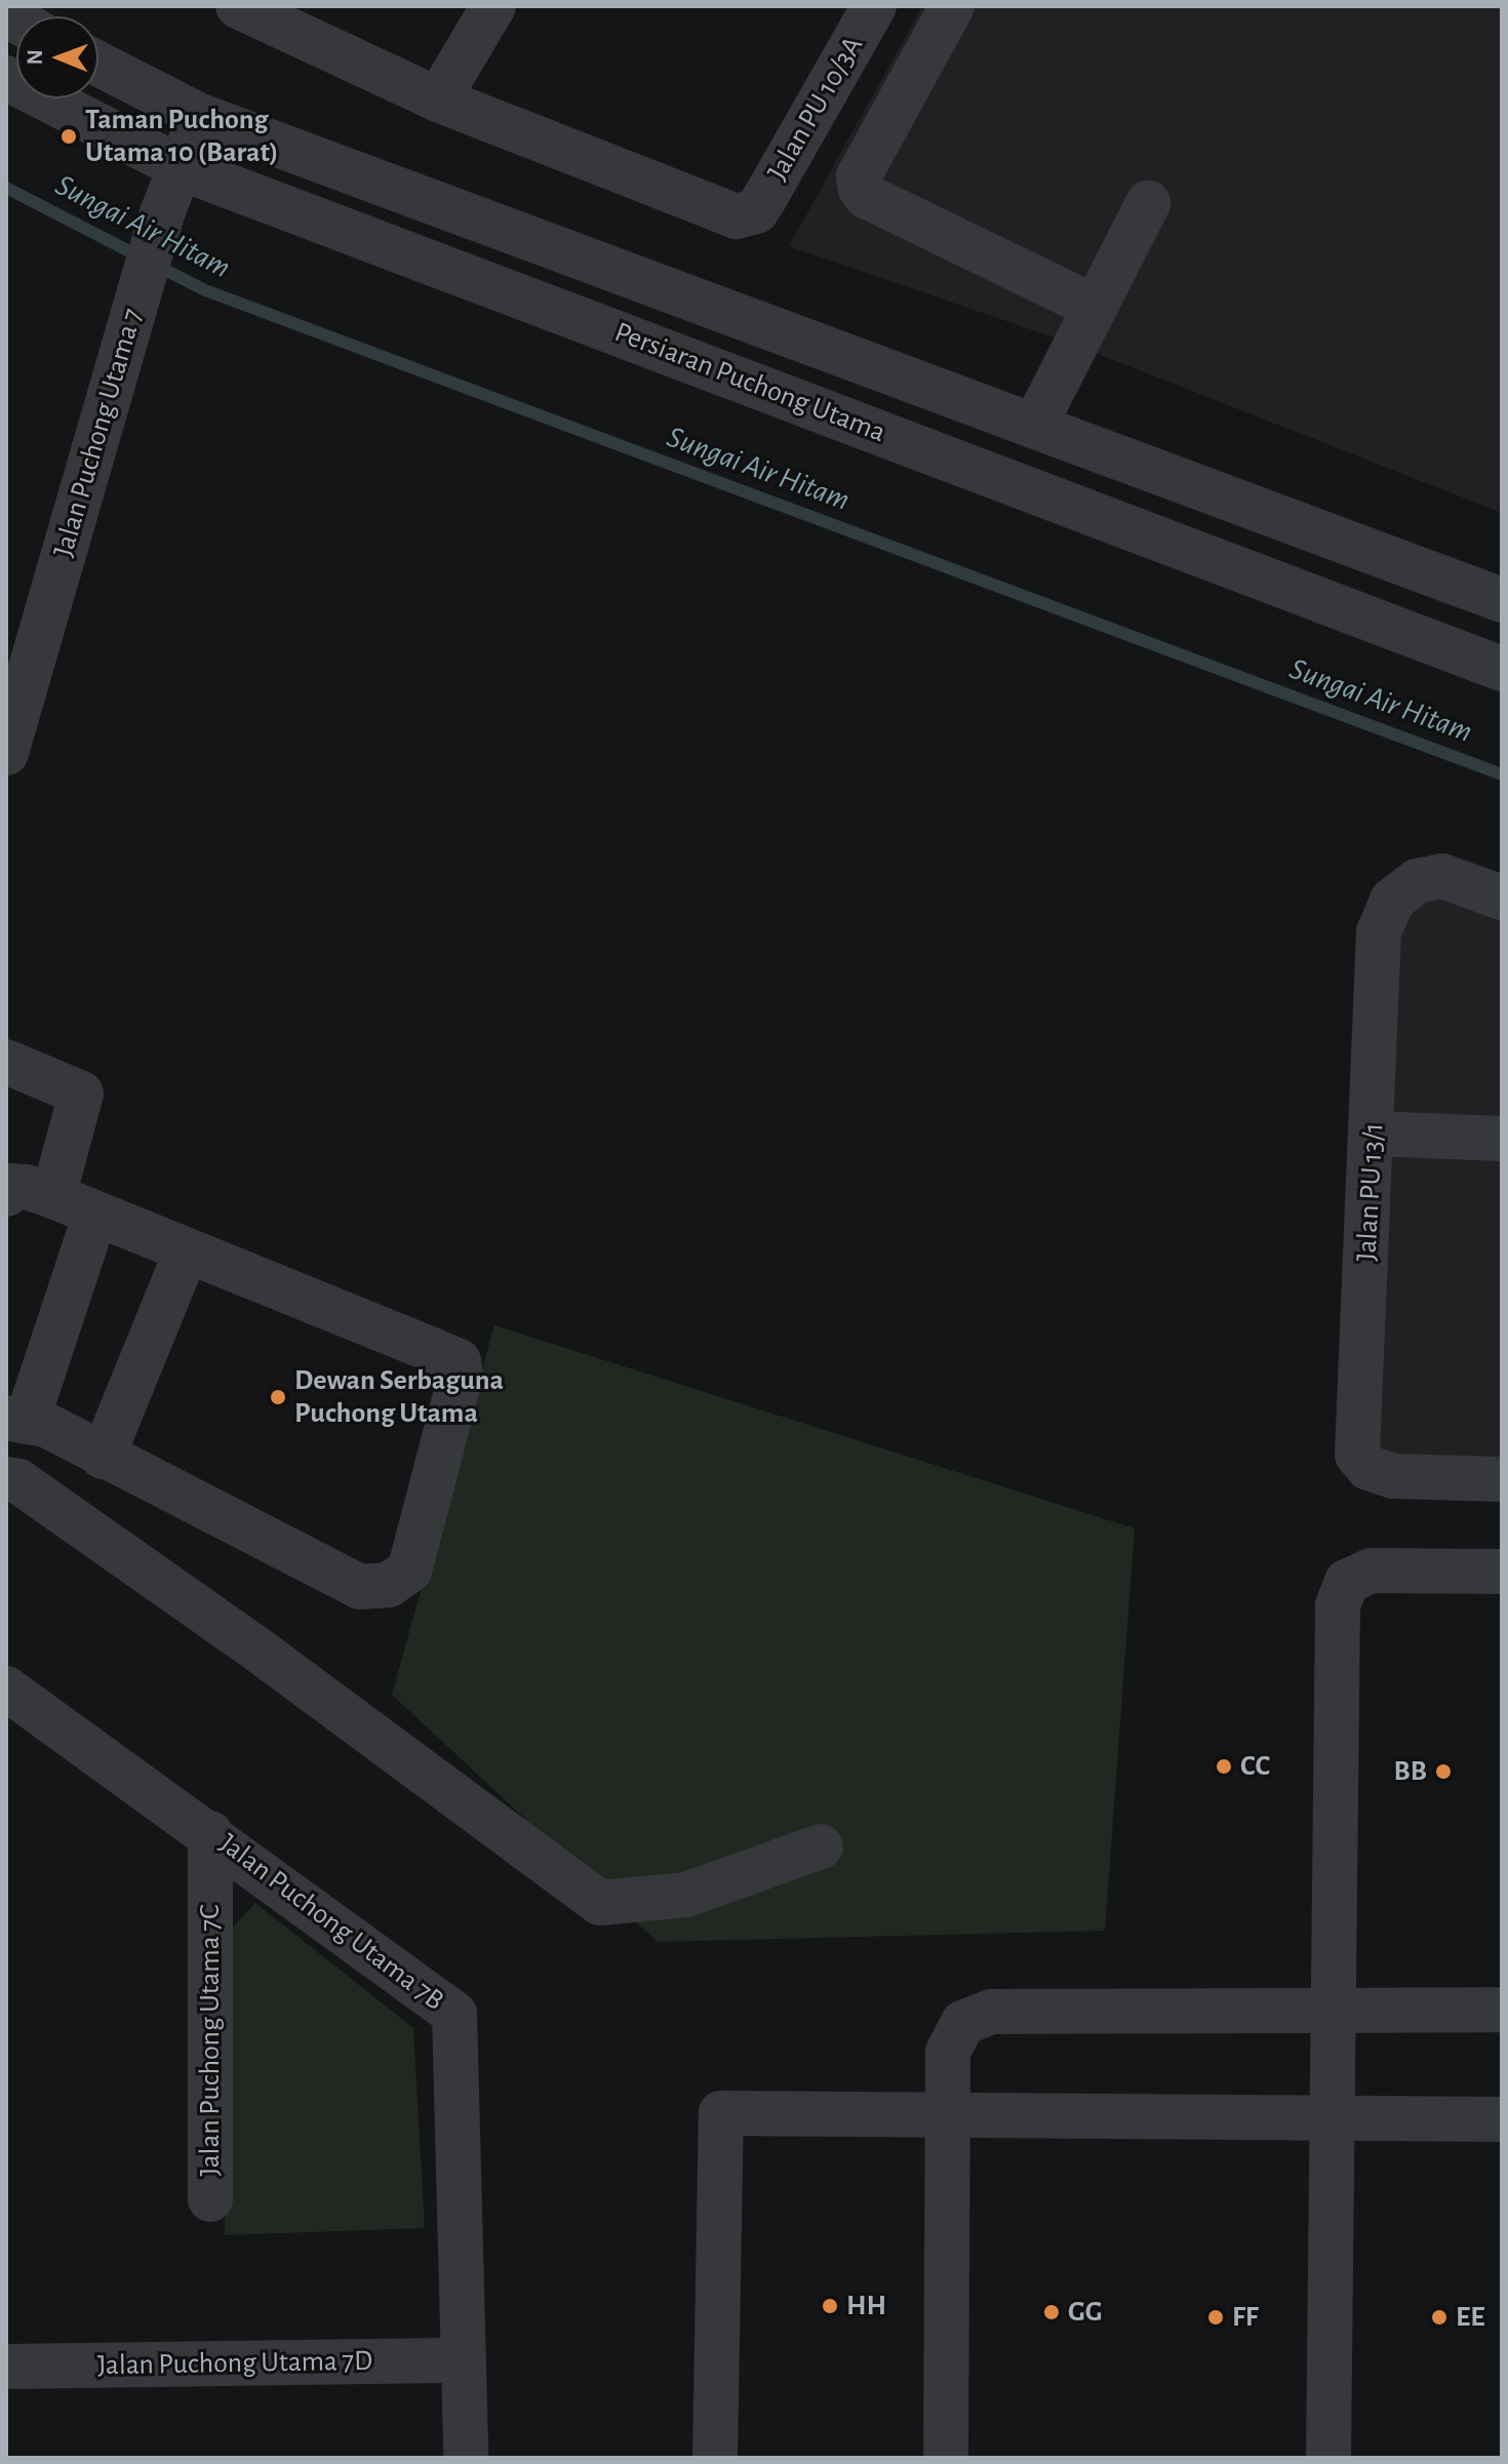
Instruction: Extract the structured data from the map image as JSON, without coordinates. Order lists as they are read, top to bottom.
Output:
{
  "streets": {
    "street": [
      "Jalan PU 10/3A",
      "Persiaran Puchong Utama",
      "Jalan Puchong Utama 7",
      "Jalan PU 13/1",
      "Jalan Puchong Utama 7B",
      "Jalan Puchong Utama 7C",
      "Jalan Puchong Utama 7D"
    ]
  },
  "crossings": [
    ["Persiaran Puchong Utama", "Jalan Puchong Utama 7"],
    ["Jalan Puchong Utama 7B", "Jalan Puchong Utama 7C"],
    ["Jalan Puchong Utama 7B", "Jalan Puchong Utama 7D"]
  ],
  "water": ["Sungai Air Hitam"],
  "places": [
    "Taman Puchong Utama 10 (Barat)",
    "Dewan Serbaguna Puchong Utama",
    "CC",
    "BB",
    "HH",
    "GG",
    "FF",
    "EE"
  ],
  "north": "left"
}
